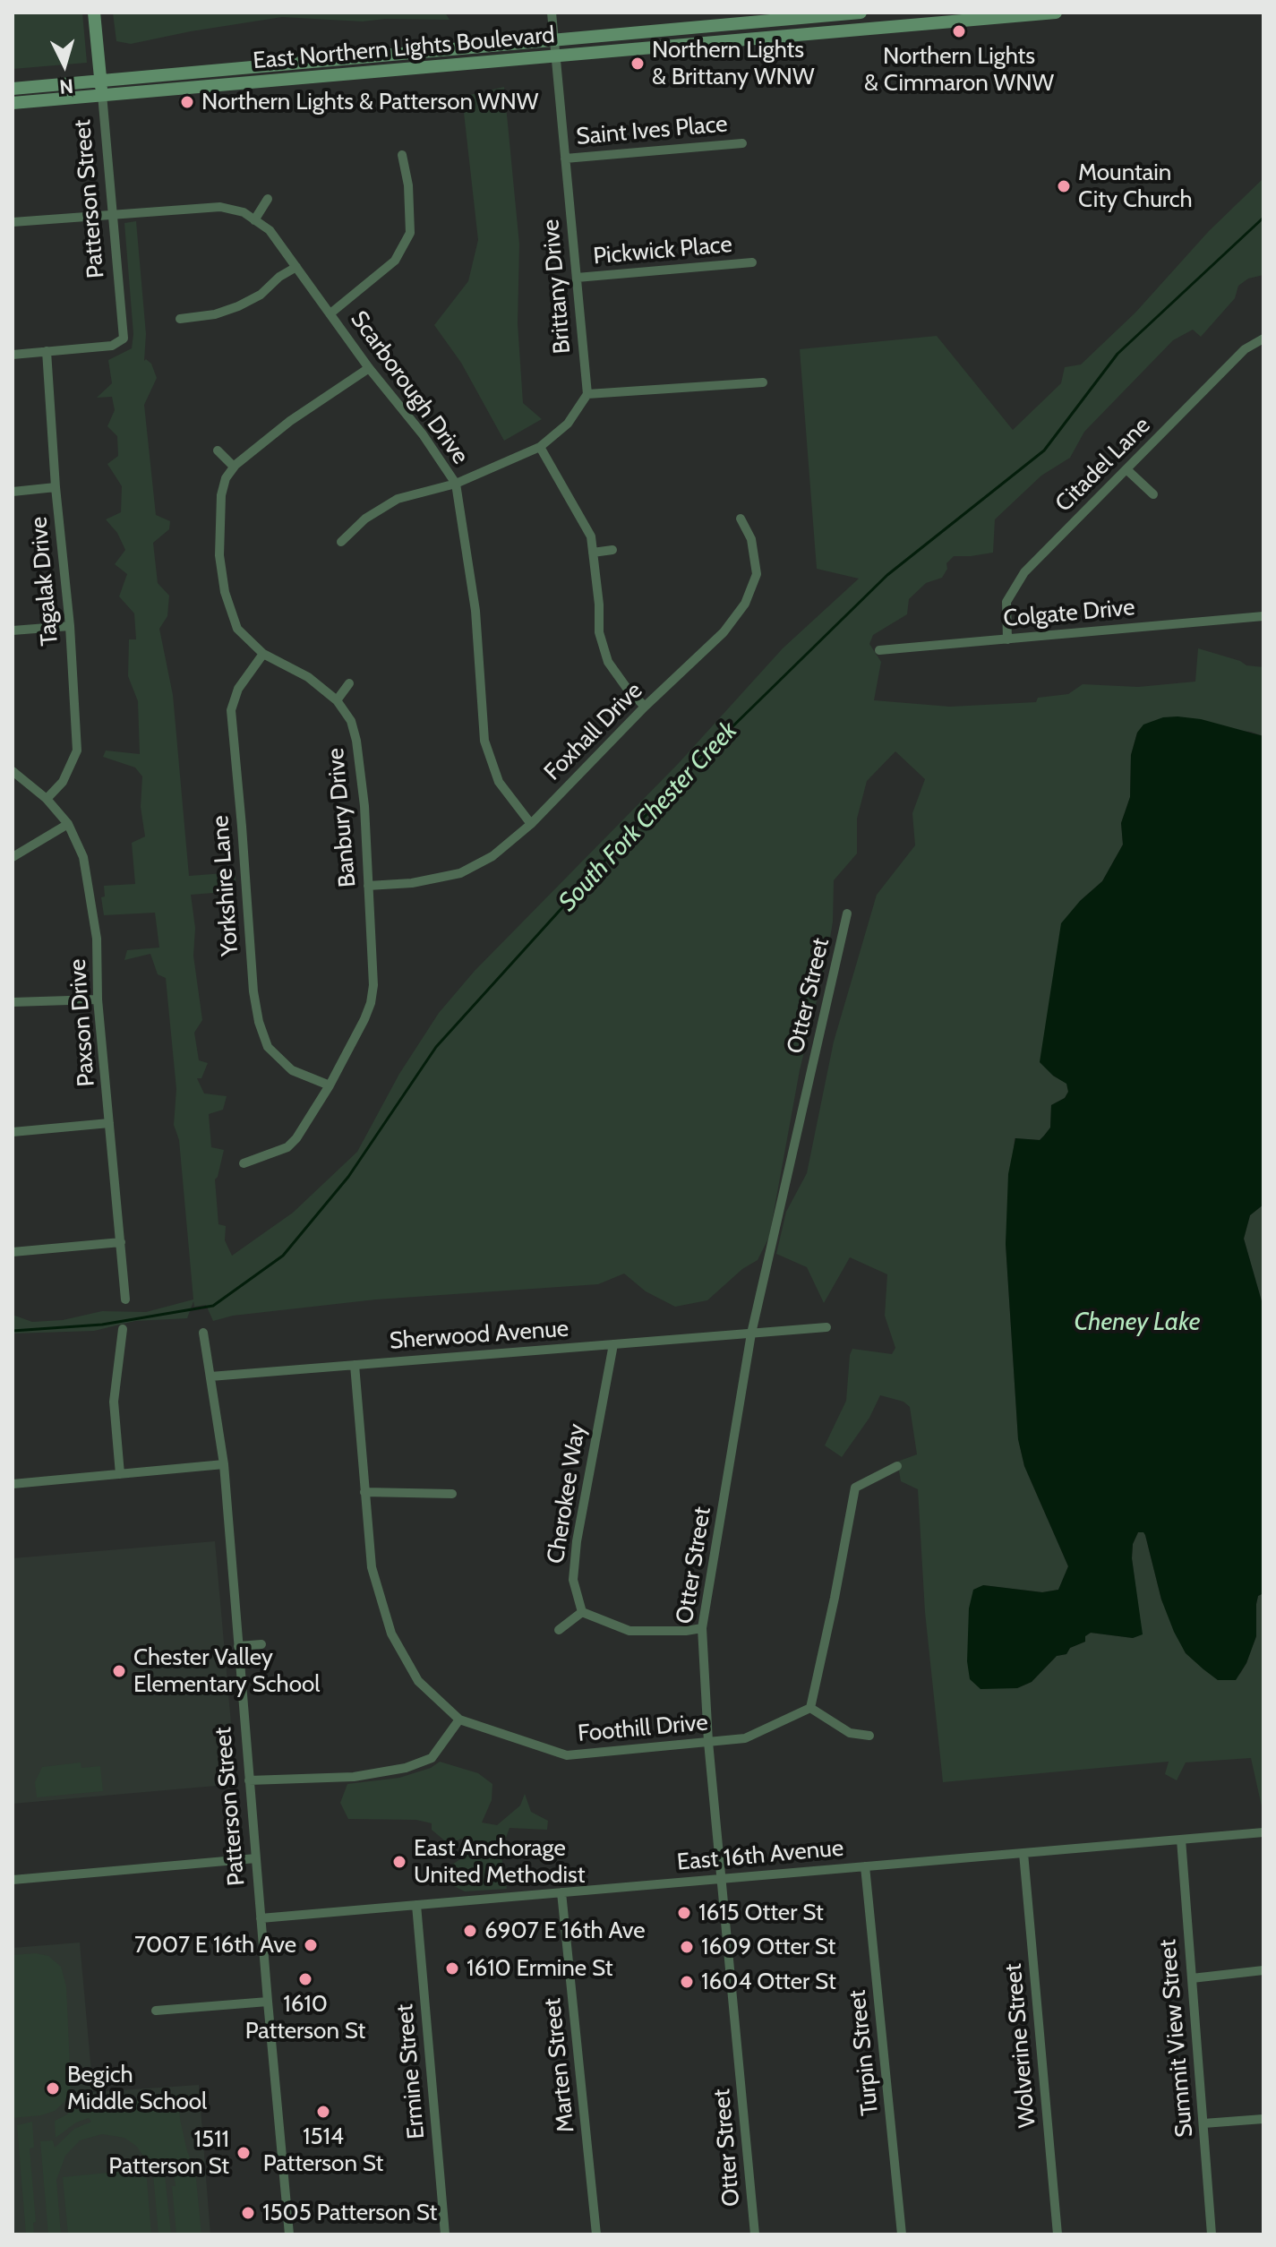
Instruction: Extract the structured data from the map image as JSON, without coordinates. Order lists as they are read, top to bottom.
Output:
{
  "streets": {
    "main road": ["East Northern Lights Boulevard", "Patterson Street"],
    "street": [
      "Saint Ives Place",
      "Pickwick Place",
      "Brittany Drive",
      "Scarborough Drive",
      "Citadel Lane",
      "Tagalak Drive",
      "Colgate Drive",
      "Foxhall Drive",
      "Banbury Drive",
      "Yorkshire Lane",
      "Otter Street",
      "Paxson Drive",
      "Sherwood Avenue",
      "Cherokee Way",
      "Foothill Drive",
      "East 16th Avenue",
      "Summit View Street",
      "Wolverine Street",
      "Turpin Street",
      "Marten Street",
      "Ermine Street"
    ]
  },
  "crossings": [
    ["East Northern Lights Boulevard", "Patterson Street"],
    ["East Northern Lights Boulevard", "Brittany Drive"],
    ["Saint Ives Place", "Brittany Drive"],
    ["Patterson Street", "Scarborough Drive"],
    ["Patterson Street", "Tagalak Drive"],
    ["Patterson Street", "Sherwood Avenue"],
    ["Patterson Street", "East 16th Avenue"],
    ["Pickwick Place", "Brittany Drive"],
    ["Scarborough Drive", "Foxhall Drive"],
    ["Scarborough Drive", "Banbury Drive"],
    ["Citadel Lane", "Colgate Drive"],
    ["Tagalak Drive", "Paxson Drive"],
    ["Foxhall Drive", "Banbury Drive"],
    ["Banbury Drive", "Yorkshire Lane"],
    ["Otter Street", "Sherwood Avenue"],
    ["Otter Street", "Foothill Drive"],
    ["Otter Street", "East 16th Avenue"],
    ["Sherwood Avenue", "Cherokee Way"],
    ["Sherwood Avenue", "Foothill Drive"],
    ["East 16th Avenue", "Summit View Street"],
    ["East 16th Avenue", "Wolverine Street"],
    ["East 16th Avenue", "Turpin Street"],
    ["East 16th Avenue", "Marten Street"],
    ["East 16th Avenue", "Ermine Street"]
  ],
  "water": ["South Fork Chester Creek", "Cheney Lake"],
  "places": [
    "Northern Lights & Cimmaron WNW",
    "Northern Lights & Brittany WNW",
    "Northern Lights & Patterson WNW",
    "Mountain City Church",
    "Chester Valley Elementary School",
    "East Anchorage United Methodist",
    "1615 Otter St",
    "6907 E 16th Ave",
    "7007 E 16th Ave",
    "1609 Otter St",
    "1610 Ermine St",
    "1610 Patterson St",
    "1604 Otter St",
    "Begich Middle School",
    "1514 Patterson St",
    "1511 Patterson St",
    "1505 Patterson St"
  ],
  "north": "bottom"
}
